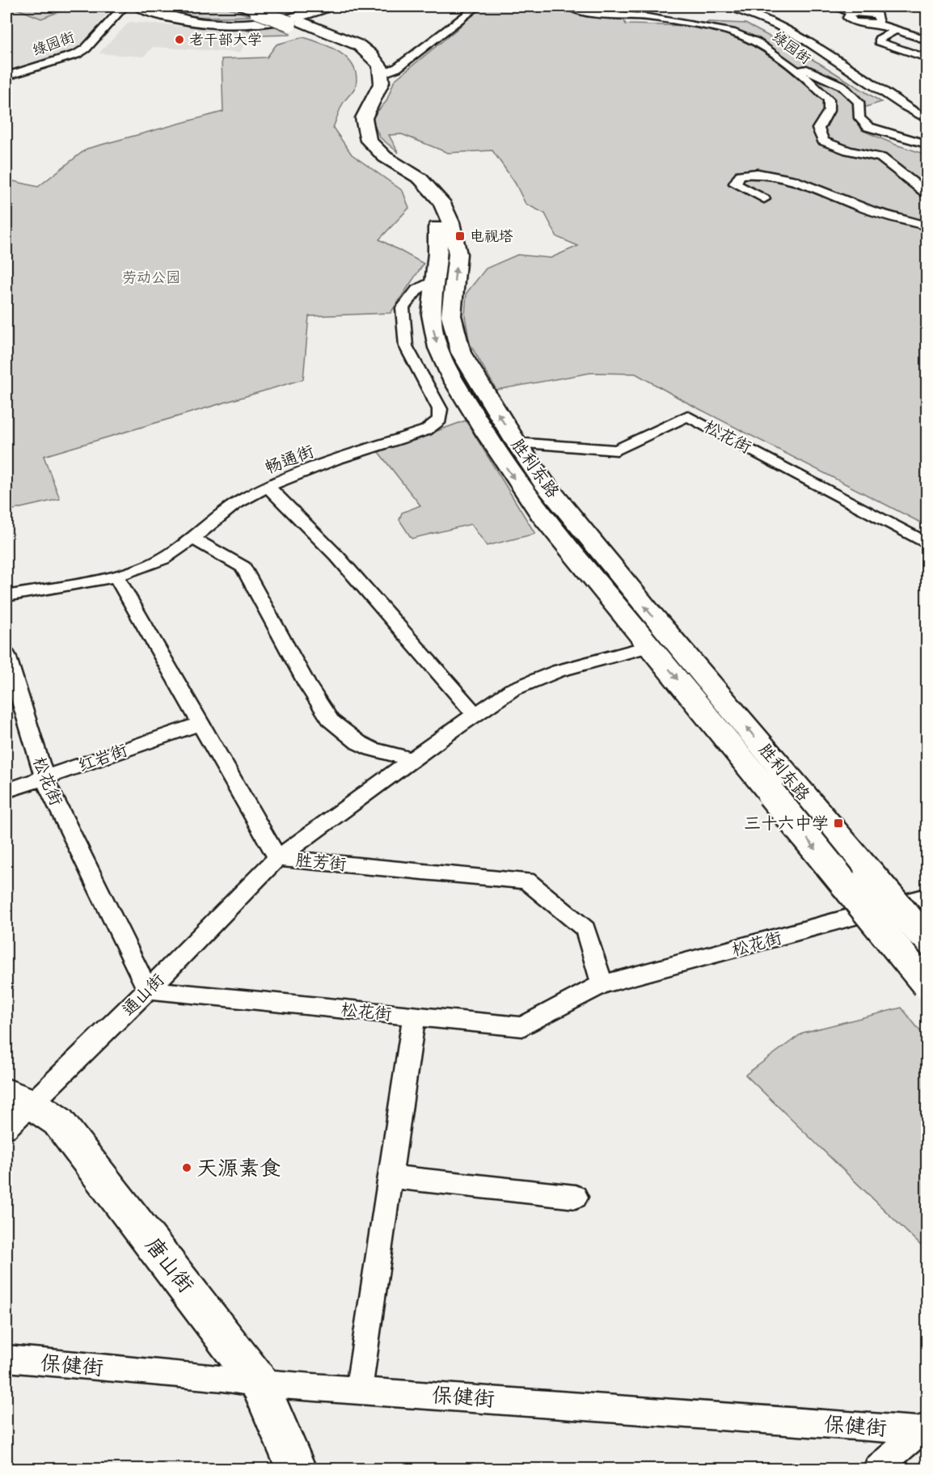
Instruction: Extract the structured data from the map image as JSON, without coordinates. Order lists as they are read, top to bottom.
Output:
{
  "streets": {
    "main road": ["胜利东路", "唐山街"],
    "street": [
      "绿园街",
      "松花街",
      "畅通街",
      "红岩街",
      "胜芳街",
      "通山街",
      "保健街"
    ]
  },
  "crossings": [
    ["松花街", "胜利东路"],
    ["松花街", "红岩街"],
    ["松花街", "胜芳街"],
    ["松花街", "通山街"],
    ["畅通街", "胜芳街"],
    ["红岩街", "胜芳街"],
    ["胜芳街", "通山街"],
    ["通山街", "唐山街"],
    ["唐山街", "保健街"]
  ],
  "parks": ["劳动公园"],
  "places": {
    "other": ["老干部大学", "天源素食"],
    "transit": ["电视塔", "三十六中学"]
  }
}
